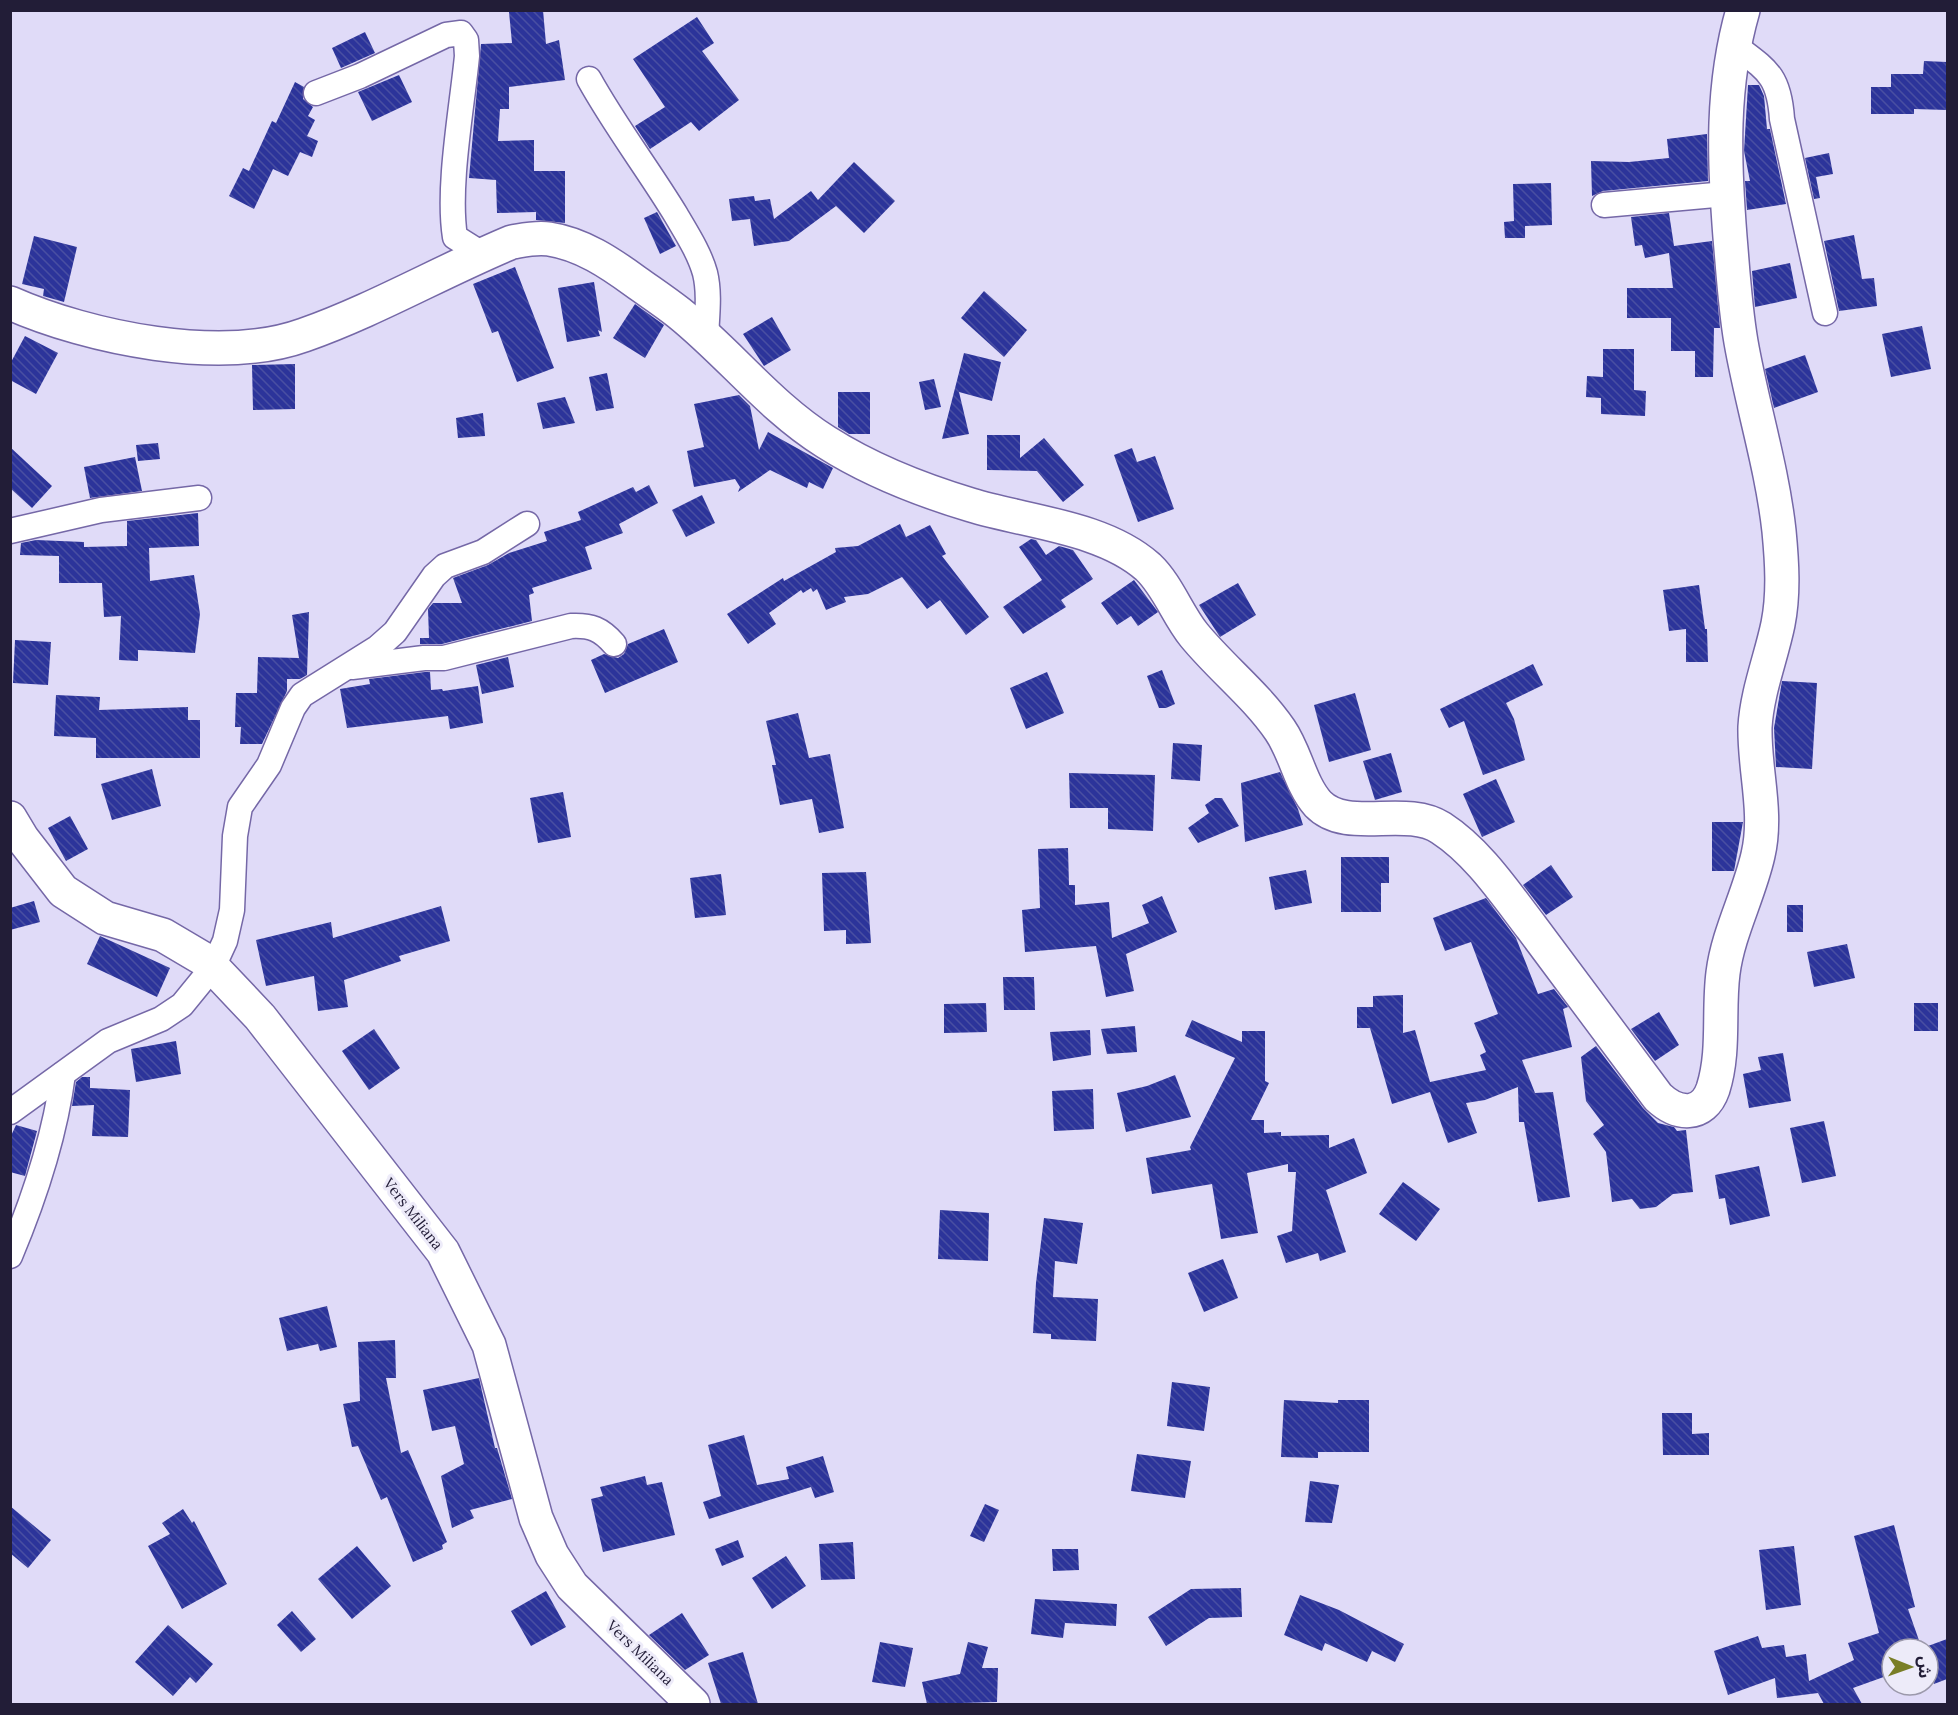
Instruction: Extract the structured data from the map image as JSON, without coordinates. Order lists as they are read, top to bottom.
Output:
{
  "streets": {
    "main road": ["Vers Miliana"]
  },
  "north": "right"
}
